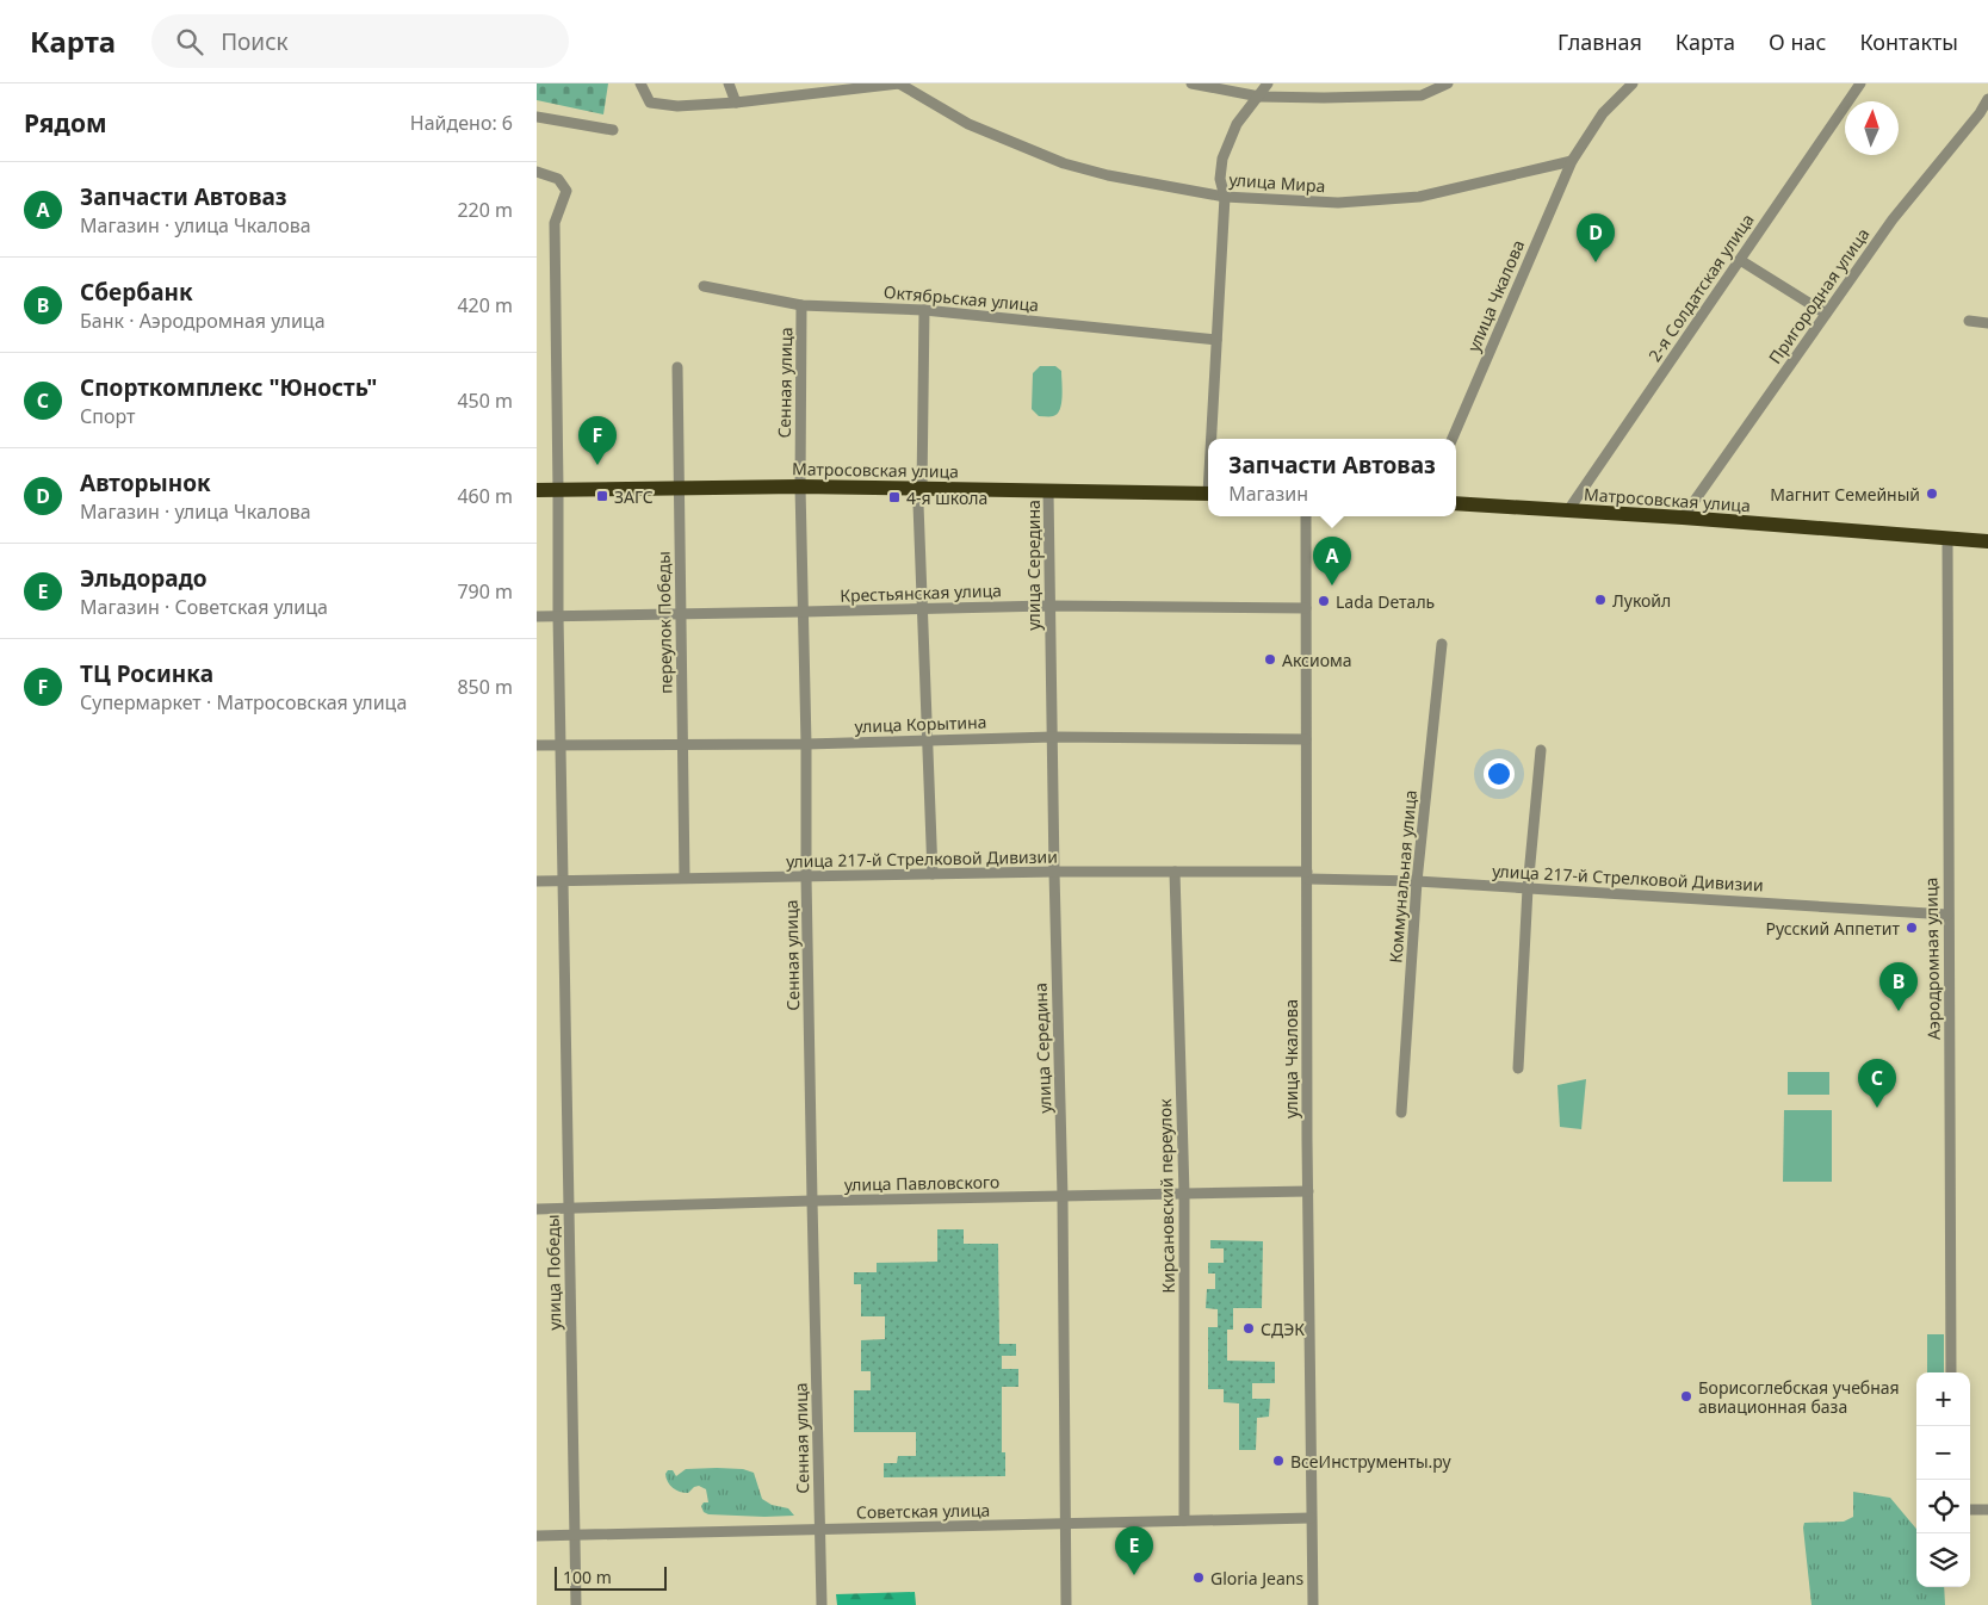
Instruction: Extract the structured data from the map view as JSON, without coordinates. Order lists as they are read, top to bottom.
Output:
{
  "streets": {
    "highway": ["Матросовская улица"],
    "street": [
      "улица Мира",
      "2-я Солдатская улица",
      "улица Чкалова",
      "Пригородная улица",
      "Октябрьская улица",
      "Сенная улица",
      "улица Середина",
      "Крестьянская улица",
      "переулок Победы",
      "улица Корытина",
      "улица 217-й Стрелковой Дивизии",
      "Коммунальная улица",
      "Аэродромная улица",
      "улица Павловского",
      "Кирсановский переулок",
      "улица Победы",
      "Советская улица"
    ]
  },
  "crossings": [
    ["улица Мира", "улица Чкалова"],
    ["2-я Солдатская улица", "Матросовская улица"],
    ["улица Чкалова", "Крестьянская улица"],
    ["улица Чкалова", "улица Корытина"],
    ["улица Чкалова", "улица 217-й Стрелковой Дивизии"],
    ["улица Чкалова", "улица Павловского"],
    ["улица Чкалова", "Советская улица"],
    ["Пригородная улица", "Матросовская улица"],
    ["Октябрьская улица", "Сенная улица"],
    ["Сенная улица", "Матросовская улица"],
    ["Сенная улица", "Крестьянская улица"],
    ["Сенная улица", "улица Корытина"],
    ["Сенная улица", "улица 217-й Стрелковой Дивизии"],
    ["Сенная улица", "улица Павловского"],
    ["Сенная улица", "Советская улица"],
    ["Матросовская улица", "улица Середина"],
    ["Матросовская улица", "переулок Победы"],
    ["Матросовская улица", "Аэродромная улица"],
    ["Матросовская улица", "улица Победы"],
    ["улица Середина", "Крестьянская улица"],
    ["улица Середина", "улица Корытина"],
    ["улица Середина", "улица 217-й Стрелковой Дивизии"],
    ["улица Середина", "улица Павловского"],
    ["улица Середина", "Советская улица"],
    ["Крестьянская улица", "переулок Победы"],
    ["Крестьянская улица", "улица Победы"],
    ["переулок Победы", "улица Корытина"],
    ["переулок Победы", "улица 217-й Стрелковой Дивизии"],
    ["улица Корытина", "улица Победы"],
    ["улица 217-й Стрелковой Дивизии", "Коммунальная улица"],
    ["улица 217-й Стрелковой Дивизии", "Аэродромная улица"],
    ["улица 217-й Стрелковой Дивизии", "Кирсановский переулок"],
    ["улица 217-й Стрелковой Дивизии", "улица Победы"],
    ["улица Павловского", "Кирсановский переулок"],
    ["улица Павловского", "улица Победы"],
    ["Кирсановский переулок", "Советская улица"],
    ["улица Победы", "Советская улица"]
  ],
  "places": {
    "other": [
      "Магнит Семейный",
      "Лукойл",
      "Lada Dеталь",
      "Аксиома",
      "Русский Аппетит",
      "СДЭК",
      "Борисоглебская учебная авиационная база",
      "ВсеИнструменты.ру",
      "Gloria Jeans"
    ],
    "transit": ["ЗАГС", "4-я школа"]
  },
  "scale_bar": "100 m",
  "north": "top",
  "page": {
    "header": "Карта",
    "search": "Поиск",
    "nav": [
      "Главная",
      "Карта",
      "О нас",
      "Контакты"
    ],
    "heading": ["Рядом", "Найдено: 6"],
    "list": [
      {
        "mark": "A",
        "name": "Запчасти Автоваз",
        "note": "Магазин · улица Чкалова",
        "value": "220 m"
      },
      {
        "mark": "B",
        "name": "Сбербанк",
        "note": "Банк · Аэродромная улица",
        "value": "420 m"
      },
      {
        "mark": "C",
        "name": "Спорткомплекс \"Юность\"",
        "note": "Спорт",
        "value": "450 m"
      },
      {
        "mark": "D",
        "name": "Авторынок",
        "note": "Магазин · улица Чкалова",
        "value": "460 m"
      },
      {
        "mark": "E",
        "name": "Эльдорадо",
        "note": "Магазин · Советская улица",
        "value": "790 m"
      },
      {
        "mark": "F",
        "name": "ТЦ Росинка",
        "note": "Супермаркет · Матросовская улица",
        "value": "850 m"
      }
    ],
    "pins": [
      "D",
      "F",
      "A",
      "B",
      "C",
      "E"
    ],
    "popup": ["Запчасти Автоваз", "Магазин"],
    "map_buttons": ["+", "−"],
    "scale": "100 m"
  }
}
